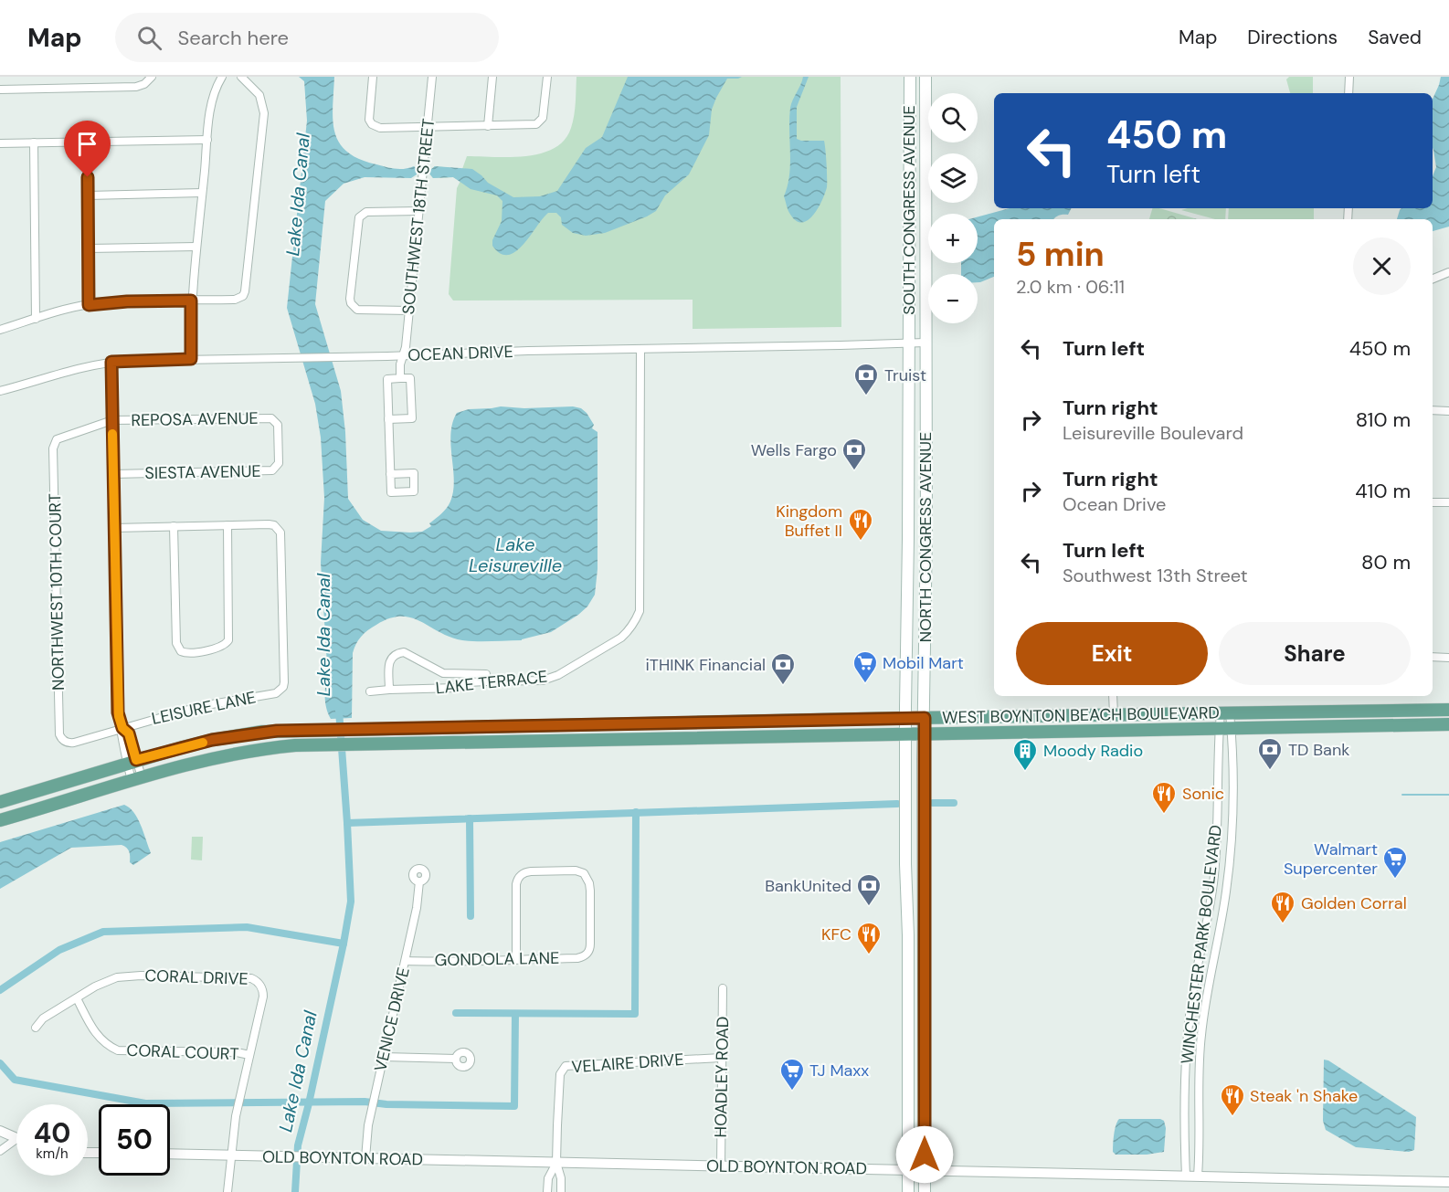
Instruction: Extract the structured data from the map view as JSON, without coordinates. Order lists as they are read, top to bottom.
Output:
{
  "streets": {
    "main road": ["SOUTH CONGRESS AVENUE", "NORTH CONGRESS AVENUE", "WEST BOYNTON BEACH BOULEVARD"],
    "street": [
      "SOUTHWEST 18TH STREET",
      "OCEAN DRIVE",
      "REPOSA AVENUE",
      "SIESTA AVENUE",
      "NORTHWEST 10TH COURT",
      "LAKE TERRACE",
      "LEISURE LANE",
      "WINCHESTER PARK BOULEVARD",
      "GONDOLA LANE",
      "CORAL DRIVE",
      "VENICE DRIVE",
      "CORAL COURT",
      "VELAIRE DRIVE",
      "HOADLEY ROAD",
      "OLD BOYNTON ROAD"
    ]
  },
  "crossings": [
    ["SOUTH CONGRESS AVENUE", "OCEAN DRIVE"],
    ["SOUTH CONGRESS AVENUE", "NORTH CONGRESS AVENUE"],
    ["SOUTHWEST 18TH STREET", "OCEAN DRIVE"],
    ["OCEAN DRIVE", "NORTH CONGRESS AVENUE"],
    ["OCEAN DRIVE", "LAKE TERRACE"],
    ["REPOSA AVENUE", "SIESTA AVENUE"],
    ["REPOSA AVENUE", "NORTHWEST 10TH COURT"],
    ["NORTH CONGRESS AVENUE", "WEST BOYNTON BEACH BOULEVARD"],
    ["NORTH CONGRESS AVENUE", "OLD BOYNTON ROAD"],
    ["NORTHWEST 10TH COURT", "LEISURE LANE"],
    ["WEST BOYNTON BEACH BOULEVARD", "WINCHESTER PARK BOULEVARD"],
    ["WINCHESTER PARK BOULEVARD", "OLD BOYNTON ROAD"],
    ["GONDOLA LANE", "VENICE DRIVE"],
    ["CORAL DRIVE", "CORAL COURT"],
    ["CORAL DRIVE", "OLD BOYNTON ROAD"],
    ["VENICE DRIVE", "OLD BOYNTON ROAD"],
    ["VELAIRE DRIVE", "HOADLEY ROAD"],
    ["VELAIRE DRIVE", "OLD BOYNTON ROAD"],
    ["HOADLEY ROAD", "OLD BOYNTON ROAD"]
  ],
  "water": ["Lake Ida Canal", "Lake Leisureville"],
  "places": {
    "bank": [
      "Truist",
      "Wells Fargo",
      "iTHINK Financial",
      "TD Bank",
      "BankUnited"
    ],
    "restaurant": [
      "Kingdom Buffet II",
      "Sonic",
      "Golden Corral",
      "KFC",
      "Steak 'n Shake"
    ],
    "supermarket": ["Mobil Mart", "Walmart Supercenter", "TJ Maxx"],
    "building": ["Moody Radio"]
  },
  "page": {
    "header": "Map",
    "search": "Search here",
    "nav": ["Map", "Directions", "Saved"],
    "map_buttons": ["+", "−"],
    "turn": ["450 m", "Turn left"],
    "heading": ["5 min", "2.0 km · 06:11"],
    "list": [
      {
        "name": "Turn left",
        "value": "450 m"
      },
      {
        "name": "Turn right",
        "note": "Leisureville Boulevard",
        "value": "810 m"
      },
      {
        "name": "Turn right",
        "note": "Ocean Drive",
        "value": "410 m"
      },
      {
        "name": "Turn left",
        "note": "Southwest 13th Street",
        "value": "80 m"
      }
    ],
    "buttons": ["Exit", "Share"],
    "speed": "40 km/h",
    "limit": "50"
  }
}
